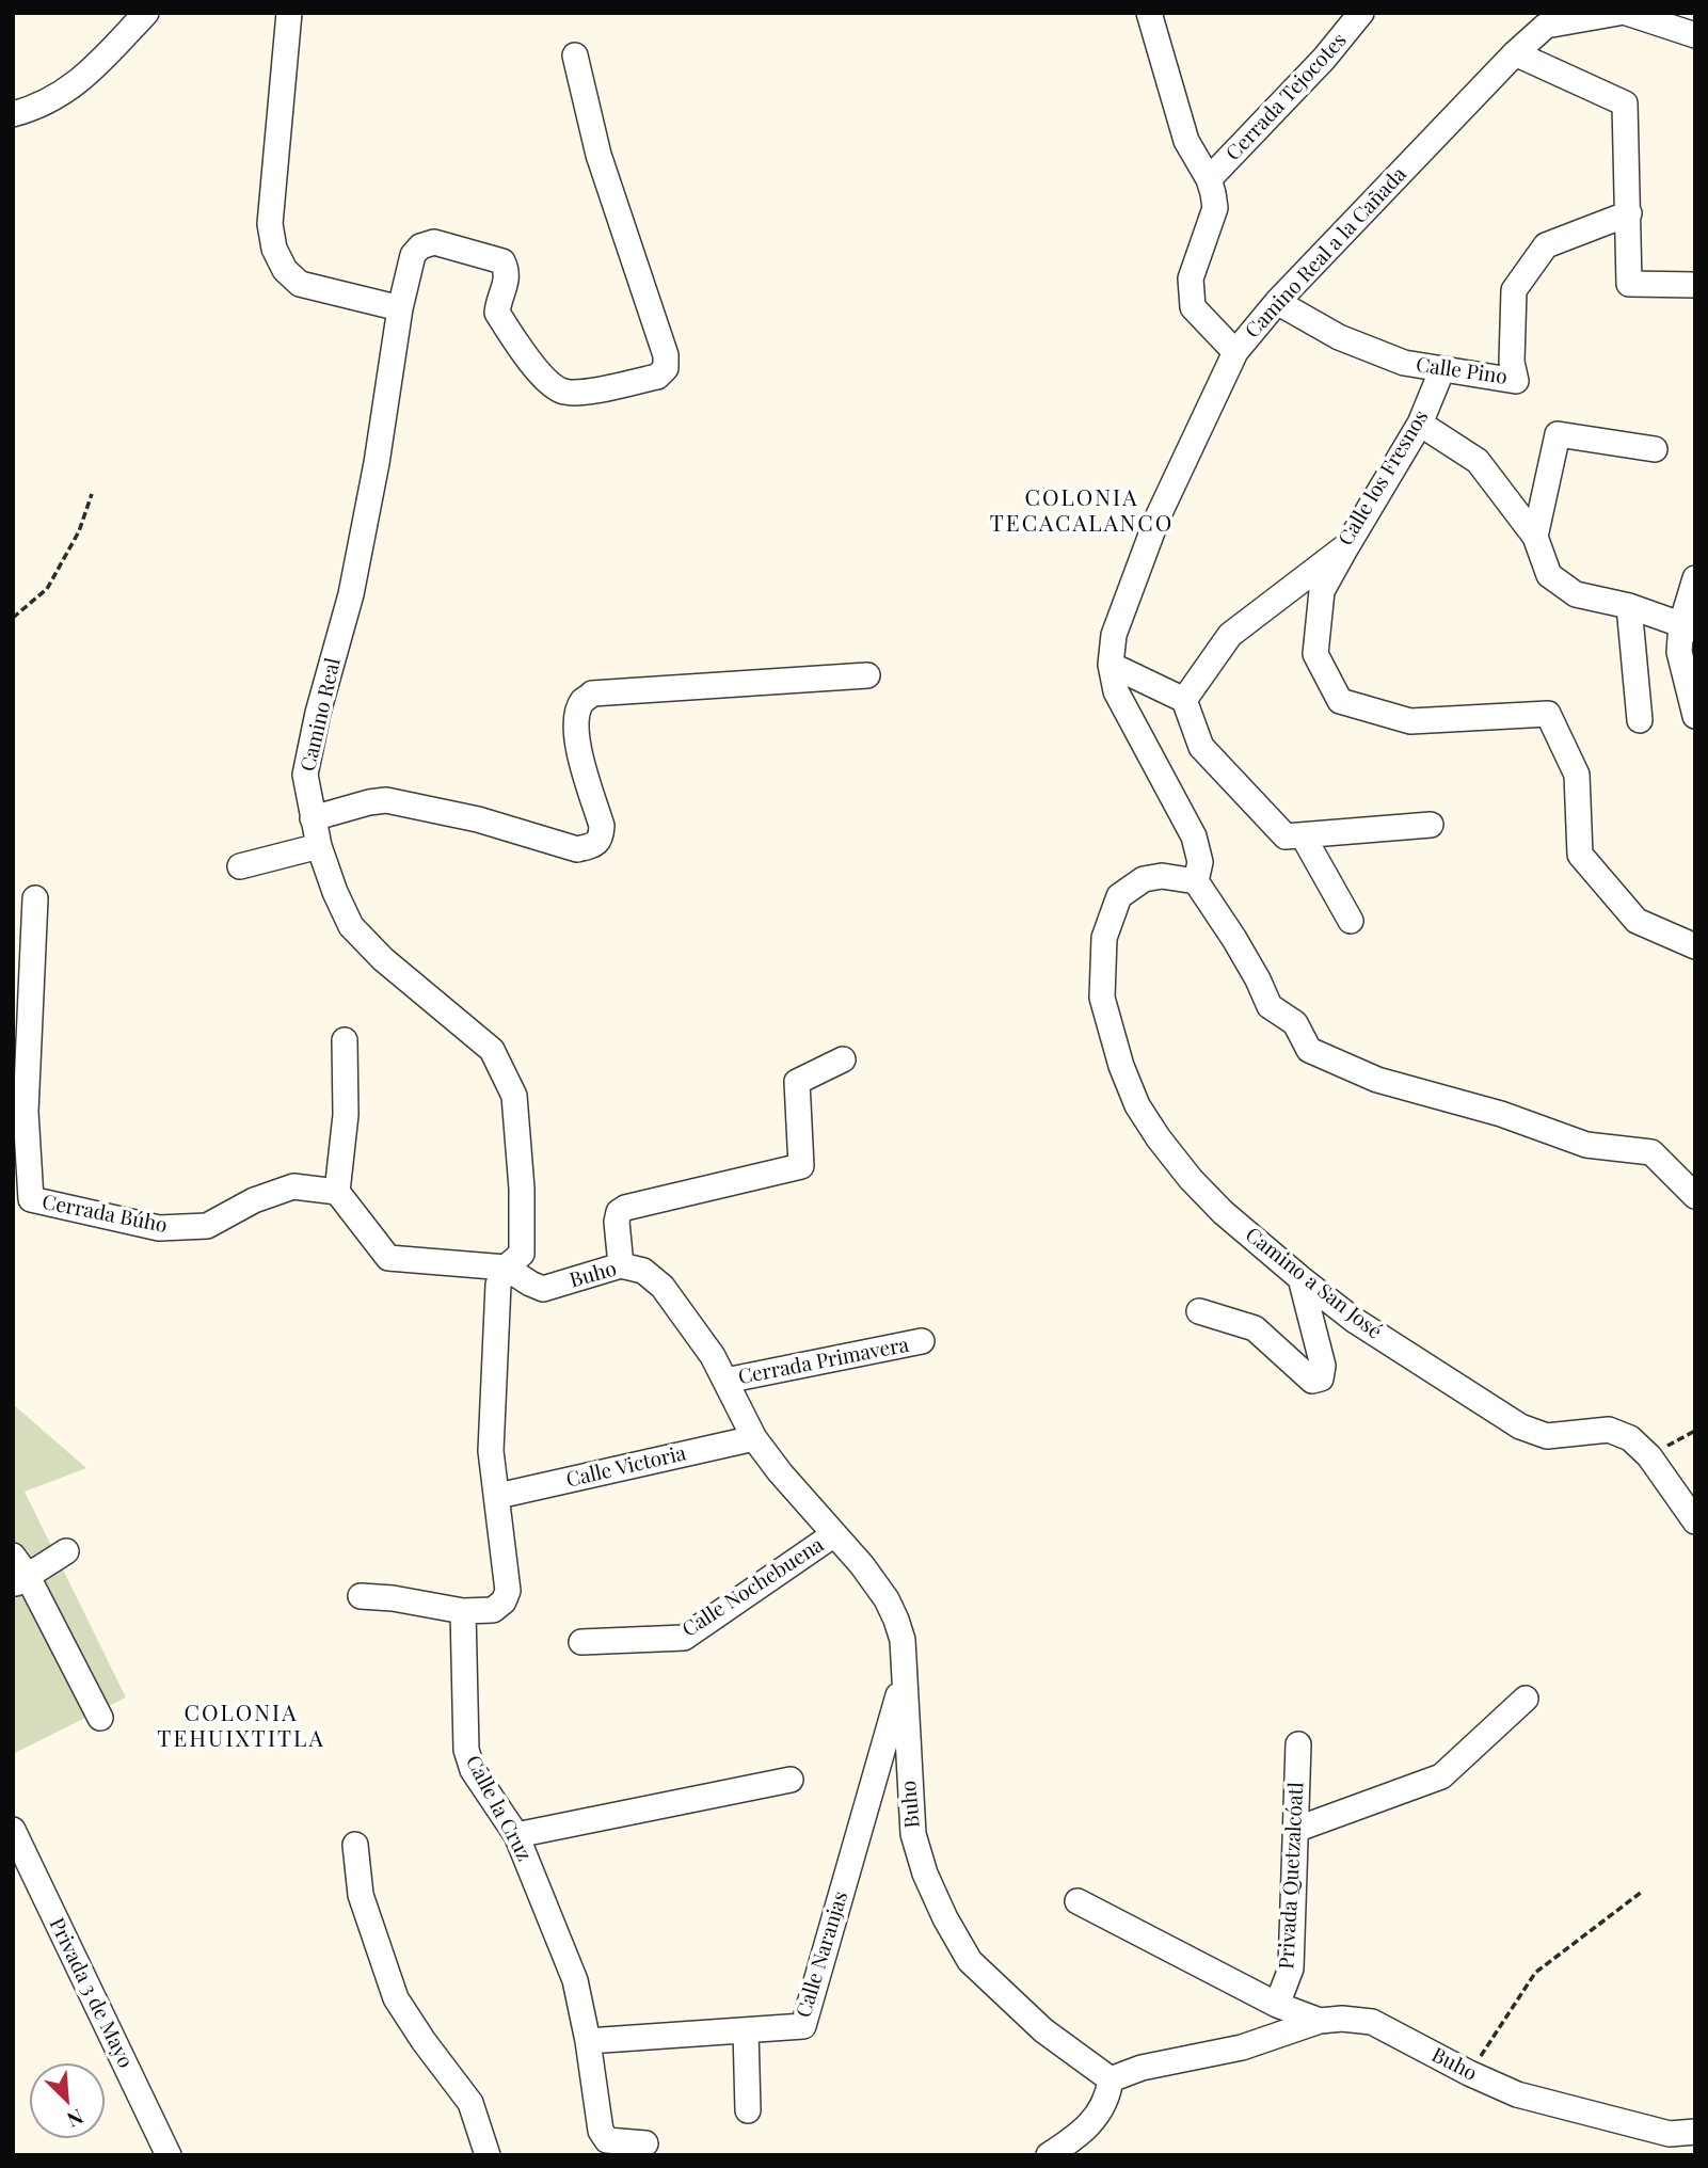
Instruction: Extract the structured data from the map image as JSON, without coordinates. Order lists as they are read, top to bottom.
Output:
{
  "streets": {
    "street": [
      "Cerrada Tejocotes",
      "Camino Real a la Cañada",
      "Calle Pino",
      "Calle los Fresnos",
      "Camino Real",
      "Cerrada Búho",
      "Buho",
      "Camino a San José",
      "Cerrada Primavera",
      "Calle Victoria",
      "Calle Nochebuena",
      "Calle la Cruz",
      "Privada Quetzalcóatl",
      "Calle Naranjas",
      "Privada 3 de Mayo"
    ]
  },
  "crossings": [
    ["Camino Real a la Cañada", "Calle Pino"],
    ["Camino Real a la Cañada", "Camino a San José"],
    ["Calle Pino", "Calle los Fresnos"],
    ["Camino Real", "Buho"],
    ["Cerrada Búho", "Buho"],
    ["Buho", "Cerrada Primavera"],
    ["Buho", "Calle Victoria"],
    ["Buho", "Calle Nochebuena"],
    ["Buho", "Calle Naranjas"],
    ["Calle la Cruz", "Calle Naranjas"]
  ],
  "districts": ["COLONIA TECACALANCO", "COLONIA TEHUIXTITLA"],
  "north": "bottom right"
}
